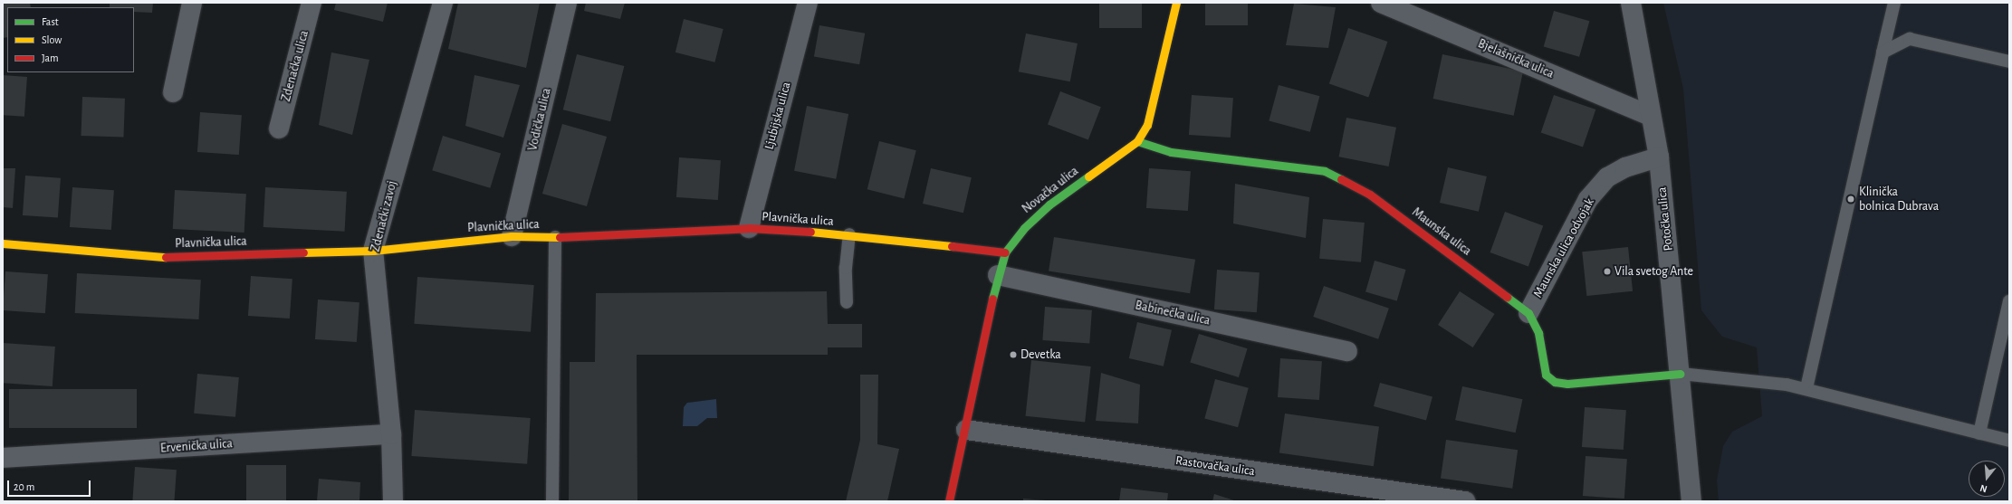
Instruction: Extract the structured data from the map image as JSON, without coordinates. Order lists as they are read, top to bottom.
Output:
{
  "streets": {
    "street": [
      "Bjelašnička ulica",
      "Zdenačka ulica",
      "Ljubijska ulica",
      "Vodička ulica",
      "Novačka ulica",
      "Zdenački zavoj",
      "Plavnička ulica",
      "Potočka ulica",
      "Maunska ulica",
      "Maunska ulica odvojak",
      "Babinečka ulica",
      "Ervenička ulica",
      "Rastovačka ulica"
    ]
  },
  "crossings": [
    ["Bjelašnička ulica", "Potočka ulica"],
    ["Ljubijska ulica", "Plavnička ulica"],
    ["Vodička ulica", "Plavnička ulica"],
    ["Novačka ulica", "Plavnička ulica"],
    ["Novačka ulica", "Maunska ulica"],
    ["Novačka ulica", "Babinečka ulica"],
    ["Novačka ulica", "Rastovačka ulica"],
    ["Zdenački zavoj", "Plavnička ulica"],
    ["Zdenački zavoj", "Ervenička ulica"],
    ["Potočka ulica", "Maunska ulica"],
    ["Potočka ulica", "Maunska ulica odvojak"],
    ["Maunska ulica", "Maunska ulica odvojak"]
  ],
  "places": ["Klinička bolnica Dubrava", "Vila svetog Ante", "Devetka"],
  "legend": ["Fast", "Slow", "Jam"],
  "scale_bar": "20 m",
  "north": "bottom"
}
